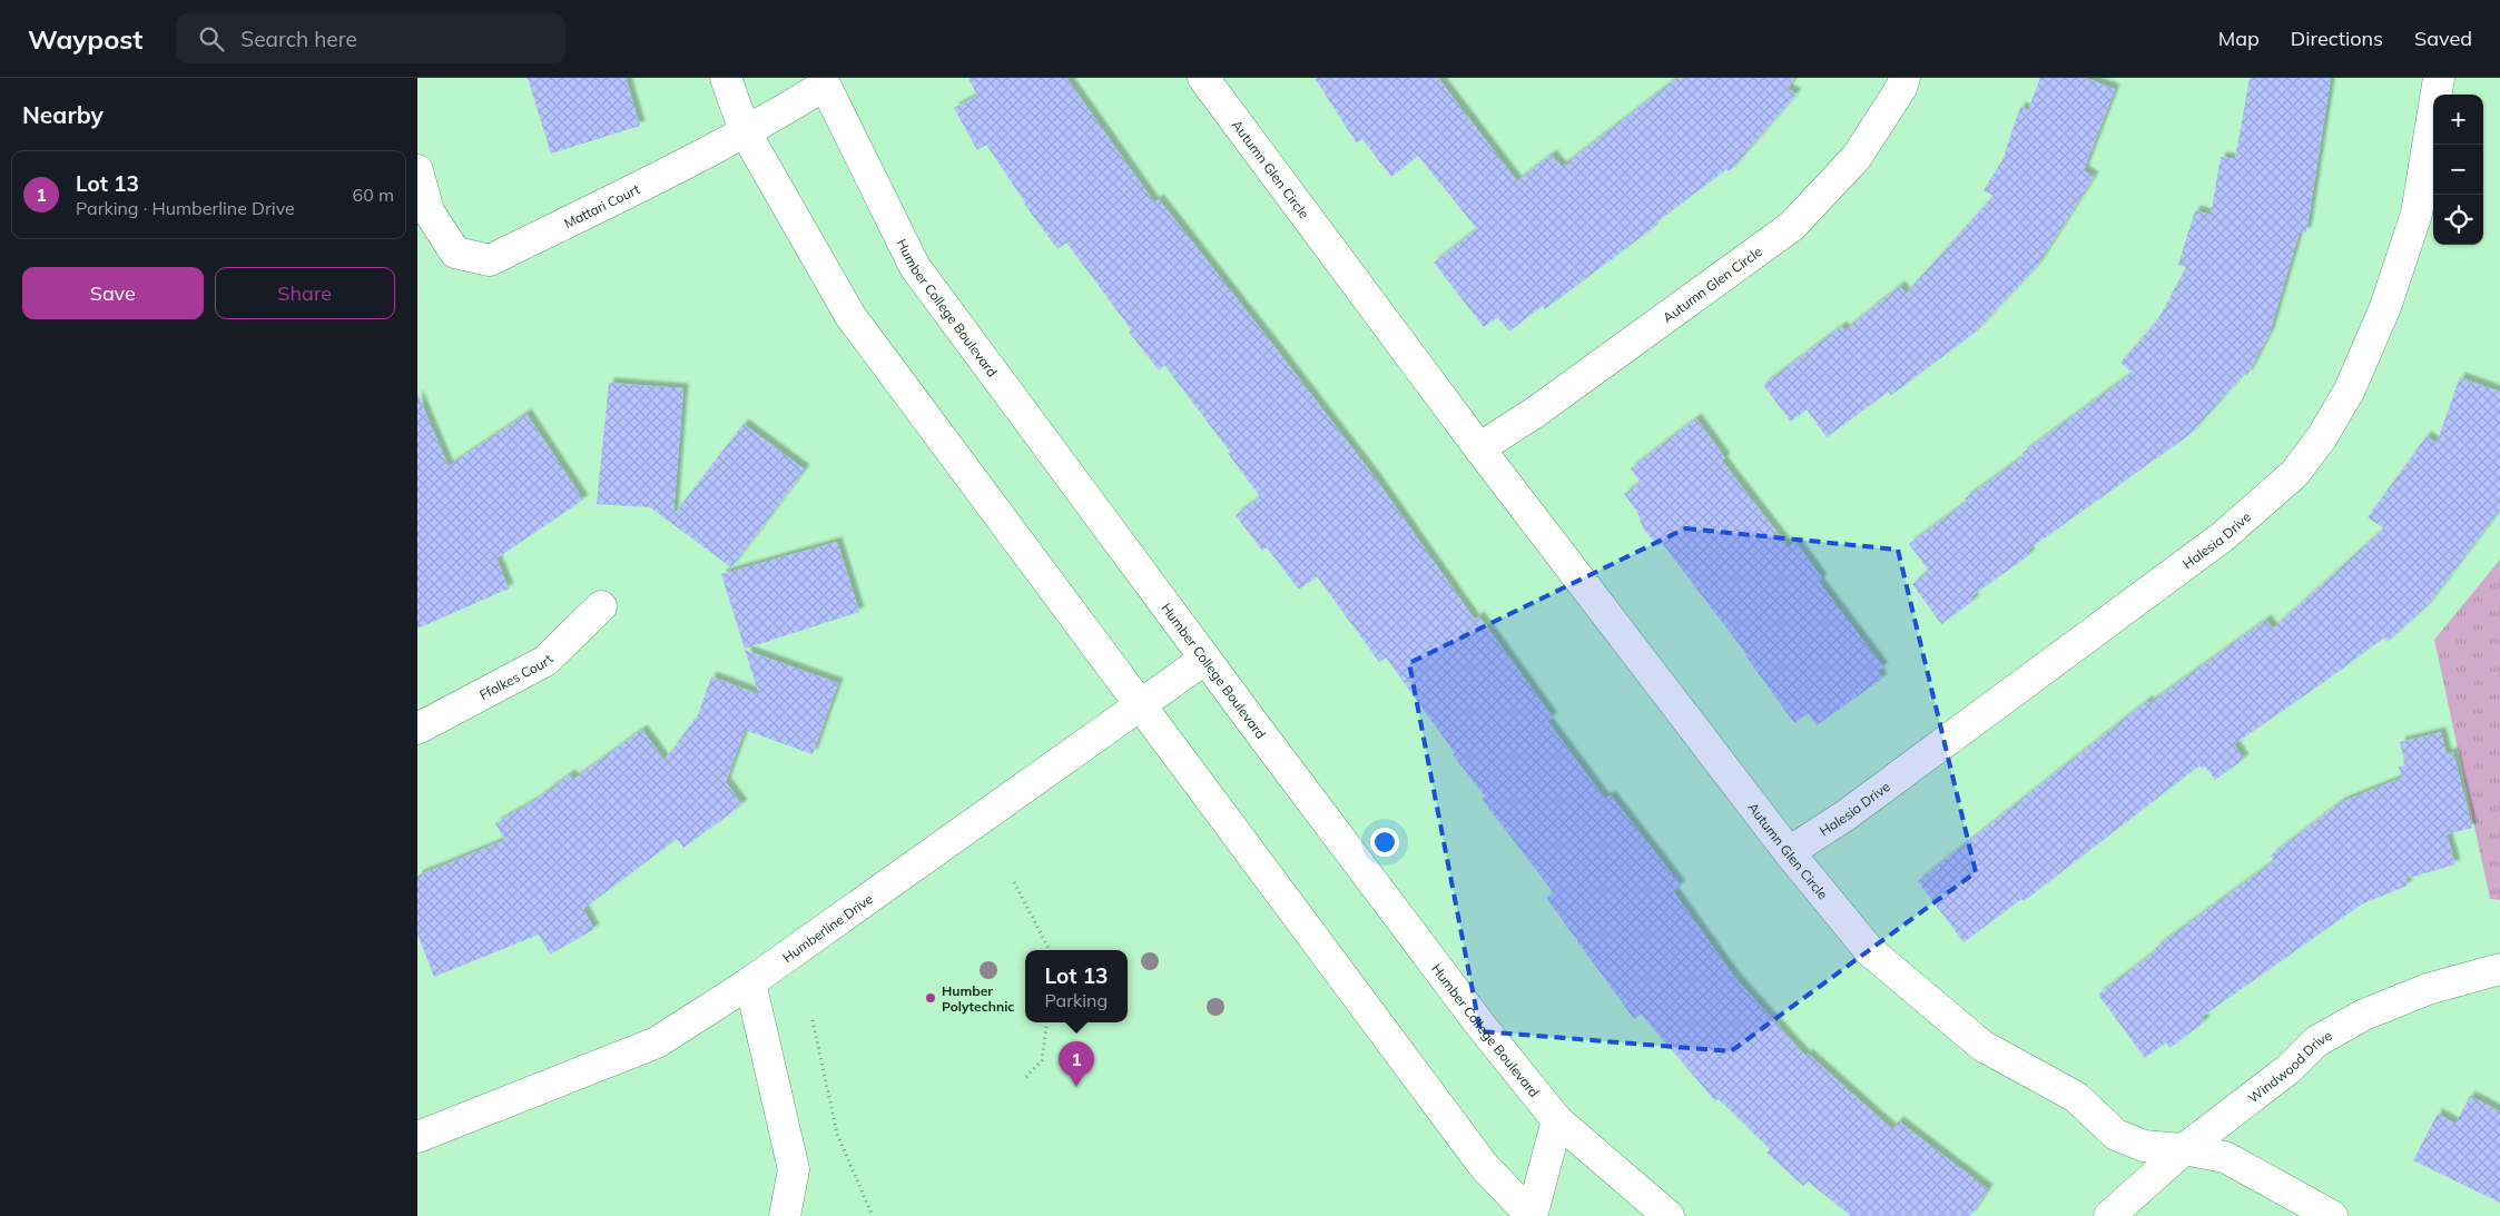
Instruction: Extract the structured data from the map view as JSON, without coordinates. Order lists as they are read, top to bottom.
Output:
{
  "streets": {
    "street": [
      "Autumn Glen Circle",
      "Mattari Court",
      "Humber College Boulevard",
      "Halesia Drive",
      "Ffolkes Court",
      "Humberline Drive",
      "Windwood Drive"
    ]
  },
  "crossings": [
    ["Autumn Glen Circle", "Halesia Drive"],
    ["Autumn Glen Circle", "Windwood Drive"],
    ["Mattari Court", "Humber College Boulevard"],
    ["Humber College Boulevard", "Humberline Drive"]
  ],
  "places": ["Humber Polytechnic"],
  "page": {
    "header": "Waypost",
    "search": "Search here",
    "nav": ["Map", "Directions", "Saved"],
    "heading": "Nearby",
    "map_buttons": ["+", "−"],
    "list": [
      {
        "mark": "1",
        "name": "Lot 13",
        "note": "Parking · Humberline Drive",
        "value": "60 m"
      }
    ],
    "buttons": ["Save", "Share"],
    "popup": ["Lot 13", "Parking"],
    "pins": "1"
  }
}
